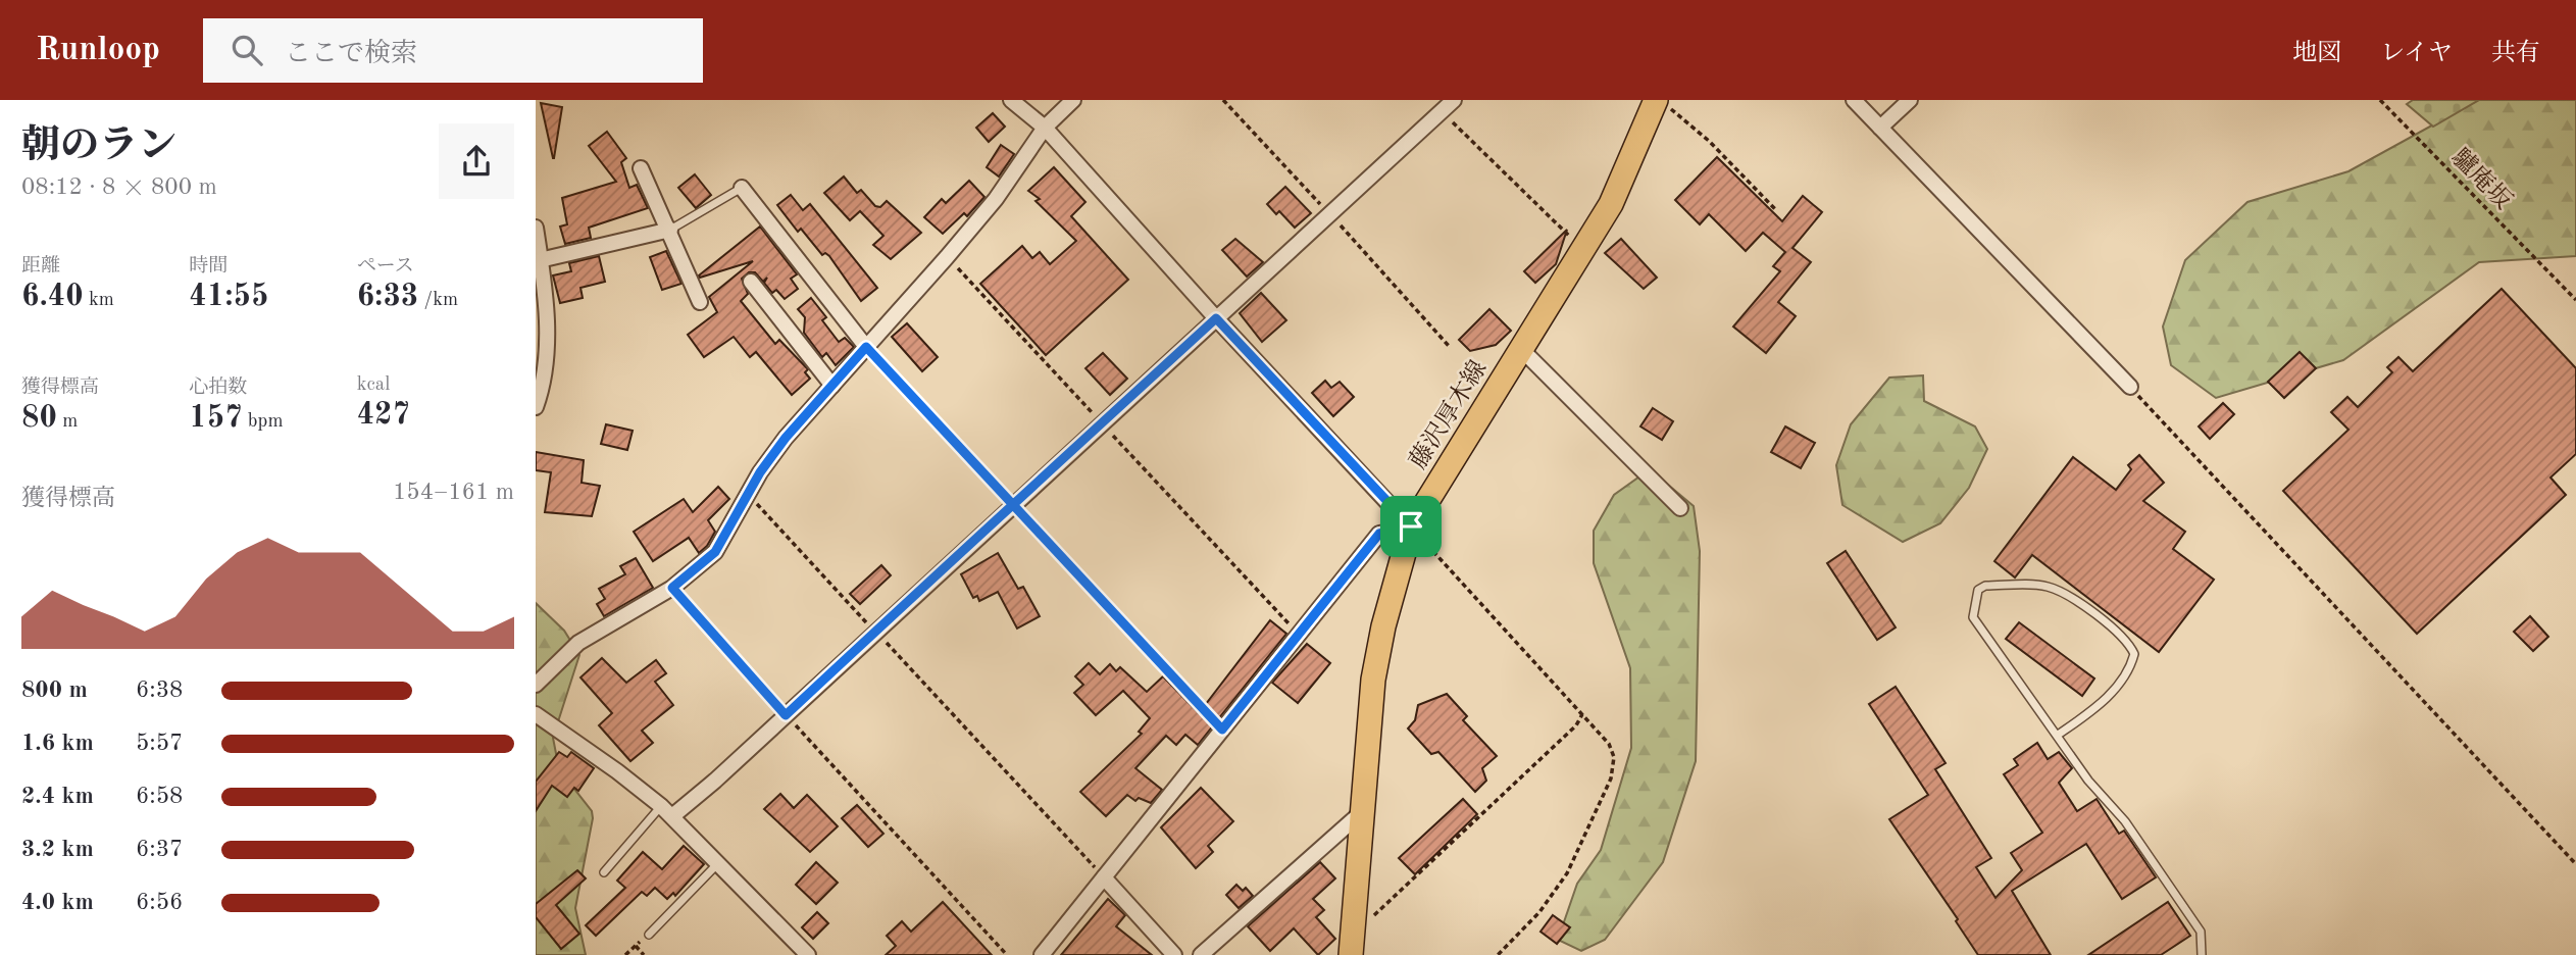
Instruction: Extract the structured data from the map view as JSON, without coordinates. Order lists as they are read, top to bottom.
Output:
{
  "streets": {
    "main road": ["藤沢厚木線"],
    "path": ["驢庵坂"]
  },
  "page": {
    "header": "Runloop",
    "search": "ここで検索",
    "nav": ["地図", "レイヤ", "共有"],
    "heading": ["朝のラン", "08:12 · 8 × 800 m"],
    "stats": [
      ["距離", "6.40 km"],
      ["時間", "41:55"],
      ["ペース", "6:33 /km"],
      ["獲得標高", "80 m"],
      ["心拍数", "157 bpm"],
      ["kcal", "427"]
    ],
    "chart": ["獲得標高", "154–161 m"],
    "list": [
      {
        "name": "800 m",
        "note": "6:38"
      },
      {
        "name": "1.6 km",
        "note": "5:57"
      },
      {
        "name": "2.4 km",
        "note": "6:58"
      },
      {
        "name": "3.2 km",
        "note": "6:37"
      },
      {
        "name": "4.0 km",
        "note": "6:56"
      }
    ]
  }
}
